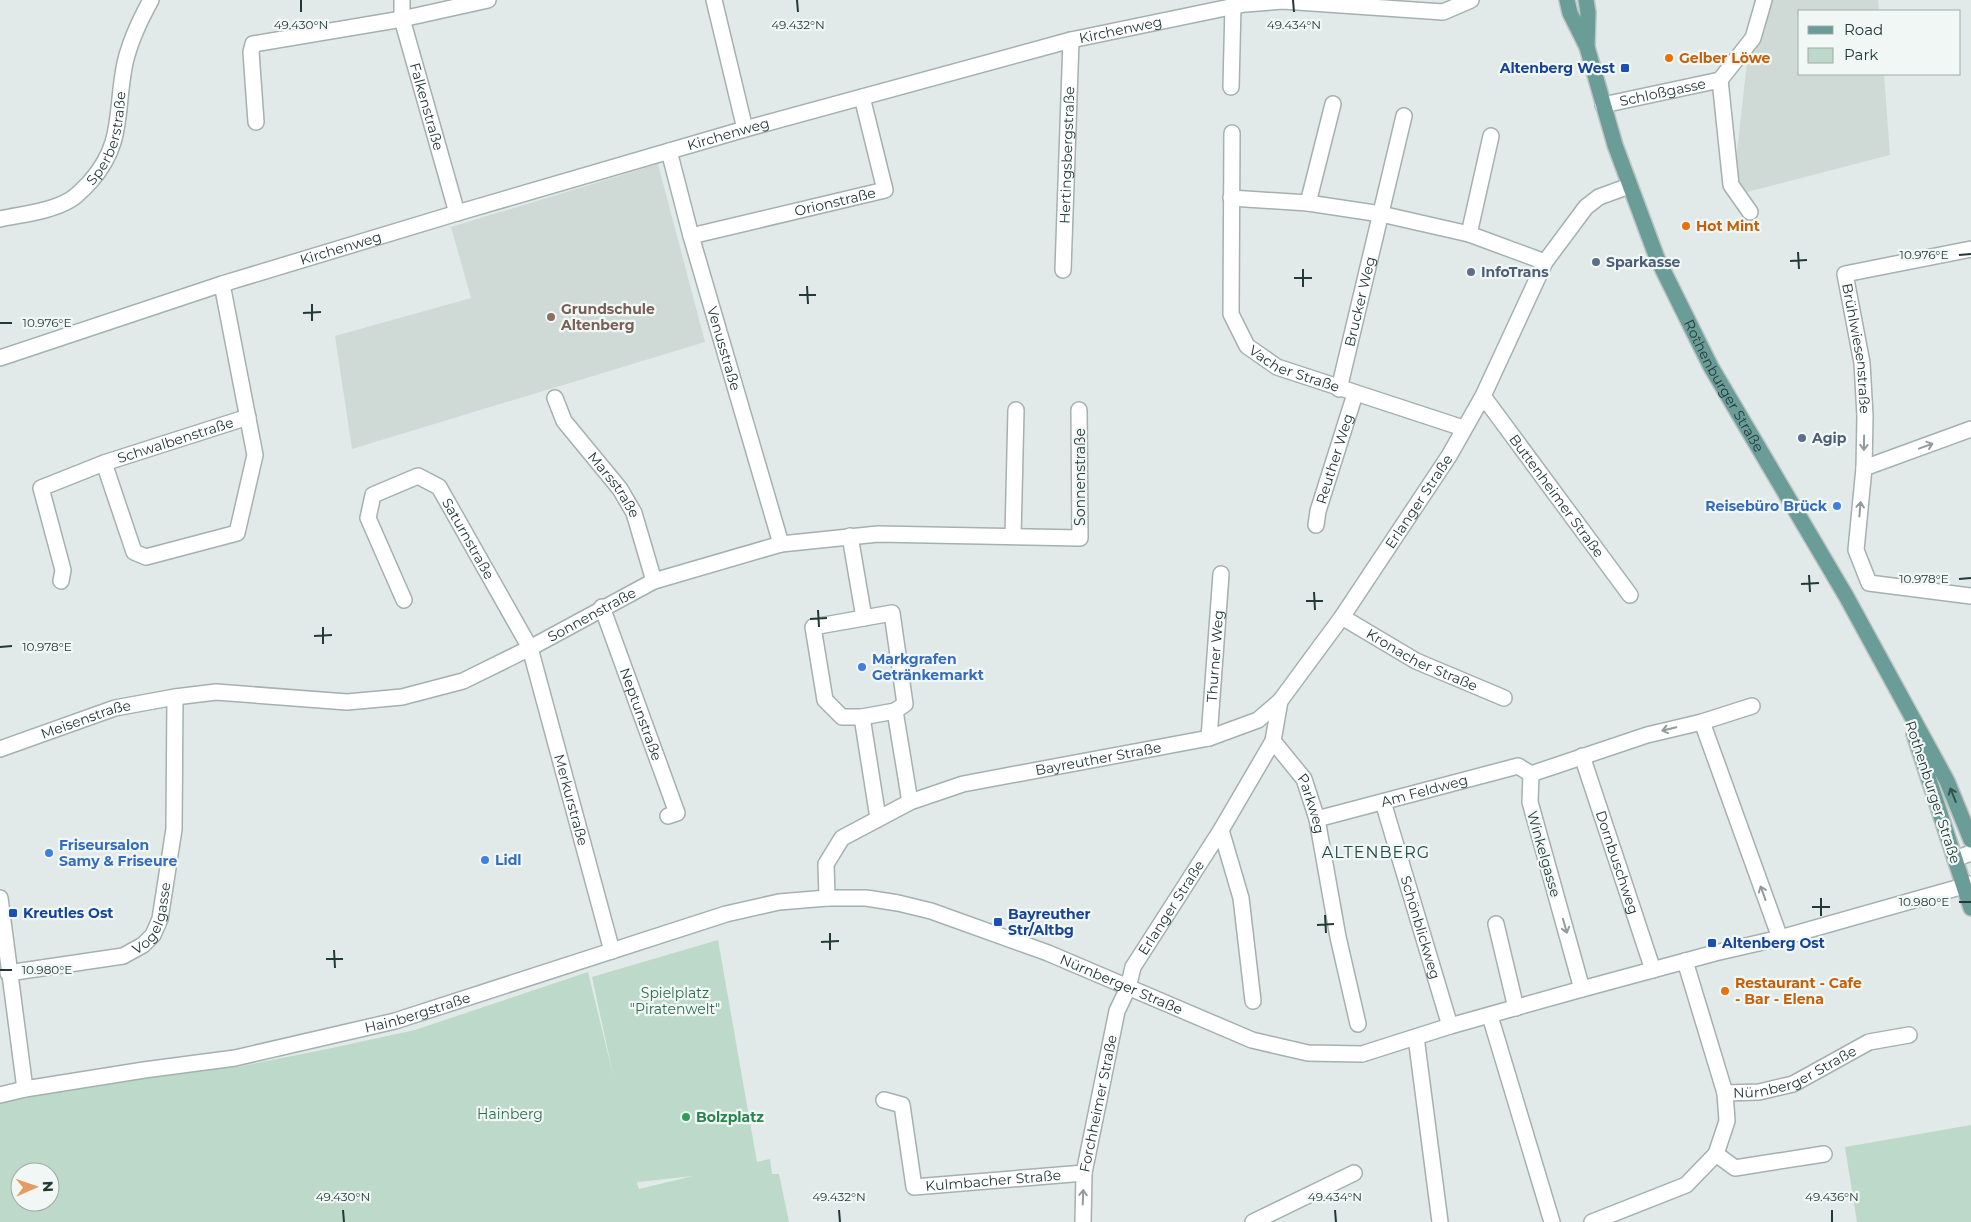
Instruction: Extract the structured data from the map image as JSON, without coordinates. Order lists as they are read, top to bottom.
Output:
{
  "streets": {
    "main road": ["Rothenburger Straße"],
    "street": [
      "Kirchenweg",
      "Schloßgasse",
      "Falkenstraße",
      "Sperberstraße",
      "Hertingsbergstraße",
      "Orionstraße",
      "Brucker Weg",
      "Venusstraße",
      "Brühlwiesenstraße",
      "Vacher Straße",
      "Schwalbenstraße",
      "Reuther Weg",
      "Sonnenstraße",
      "Marsstraße",
      "Buttenheimer Straße",
      "Erlanger Straße",
      "Saturnstraße",
      "Thurner Weg",
      "Kronacher Straße",
      "Neptunstraße",
      "Meisenstraße",
      "Bayreuther Straße",
      "Am Feldweg",
      "Merkurstraße",
      "Parkweg",
      "Winkelgasse",
      "Dornbuschweg",
      "Vogelgasse",
      "Schönblickweg",
      "Nürnberger Straße",
      "Hainbergstraße",
      "Forchheimer Straße",
      "Kulmbacher Straße"
    ]
  },
  "crossings": [
    ["Kirchenweg", "Falkenstraße"],
    ["Kirchenweg", "Hertingsbergstraße"],
    ["Kirchenweg", "Orionstraße"],
    ["Kirchenweg", "Venusstraße"],
    ["Kirchenweg", "Schwalbenstraße"],
    ["Schloßgasse", "Rothenburger Straße"],
    ["Orionstraße", "Venusstraße"],
    ["Brucker Weg", "Vacher Straße"],
    ["Venusstraße", "Sonnenstraße"],
    ["Vacher Straße", "Reuther Weg"],
    ["Vacher Straße", "Erlanger Straße"],
    ["Rothenburger Straße", "Erlanger Straße"],
    ["Rothenburger Straße", "Nürnberger Straße"],
    ["Sonnenstraße", "Marsstraße"],
    ["Sonnenstraße", "Saturnstraße"],
    ["Sonnenstraße", "Neptunstraße"],
    ["Sonnenstraße", "Meisenstraße"],
    ["Sonnenstraße", "Merkurstraße"],
    ["Sonnenstraße", "Vogelgasse"],
    ["Buttenheimer Straße", "Erlanger Straße"],
    ["Erlanger Straße", "Kronacher Straße"],
    ["Erlanger Straße", "Bayreuther Straße"],
    ["Erlanger Straße", "Parkweg"],
    ["Erlanger Straße", "Nürnberger Straße"],
    ["Erlanger Straße", "Forchheimer Straße"],
    ["Saturnstraße", "Merkurstraße"],
    ["Thurner Weg", "Bayreuther Straße"],
    ["Meisenstraße", "Vogelgasse"],
    ["Bayreuther Straße", "Nürnberger Straße"],
    ["Bayreuther Straße", "Hainbergstraße"],
    ["Am Feldweg", "Parkweg"],
    ["Am Feldweg", "Winkelgasse"],
    ["Am Feldweg", "Schönblickweg"],
    ["Merkurstraße", "Hainbergstraße"],
    ["Winkelgasse", "Nürnberger Straße"],
    ["Dornbuschweg", "Nürnberger Straße"],
    ["Schönblickweg", "Nürnberger Straße"],
    ["Nürnberger Straße", "Hainbergstraße"],
    ["Nürnberger Straße", "Forchheimer Straße"],
    ["Forchheimer Straße", "Kulmbacher Straße"]
  ],
  "districts": ["ALTENBERG"],
  "parks": ["Spielplatz \"Piratenwelt\"", "Hainberg"],
  "places": {
    "other": [
      "Gelber Löwe",
      "Hot Mint",
      "Sparkasse",
      "InfoTrans",
      "Grundschule Altenberg",
      "Agip",
      "Reisebüro Brück",
      "Markgrafen Getränkemarkt",
      "Friseursalon Samy & Friseure",
      "Lidl",
      "Restaurant - Cafe - Bar - Elena",
      "Bolzplatz"
    ],
    "transit": [
      "Altenberg West",
      "Kreutles Ost",
      "Bayreuther Str/Altbg",
      "Altenberg Ost"
    ]
  },
  "legend": ["Road", "Park"],
  "north": "right",
  "coordinates": [
    "49.430°N",
    "49.432°N",
    "49.434°N",
    "10.976°E",
    "10.978°E",
    "10.980°E",
    "49.436°N"
  ]
}
